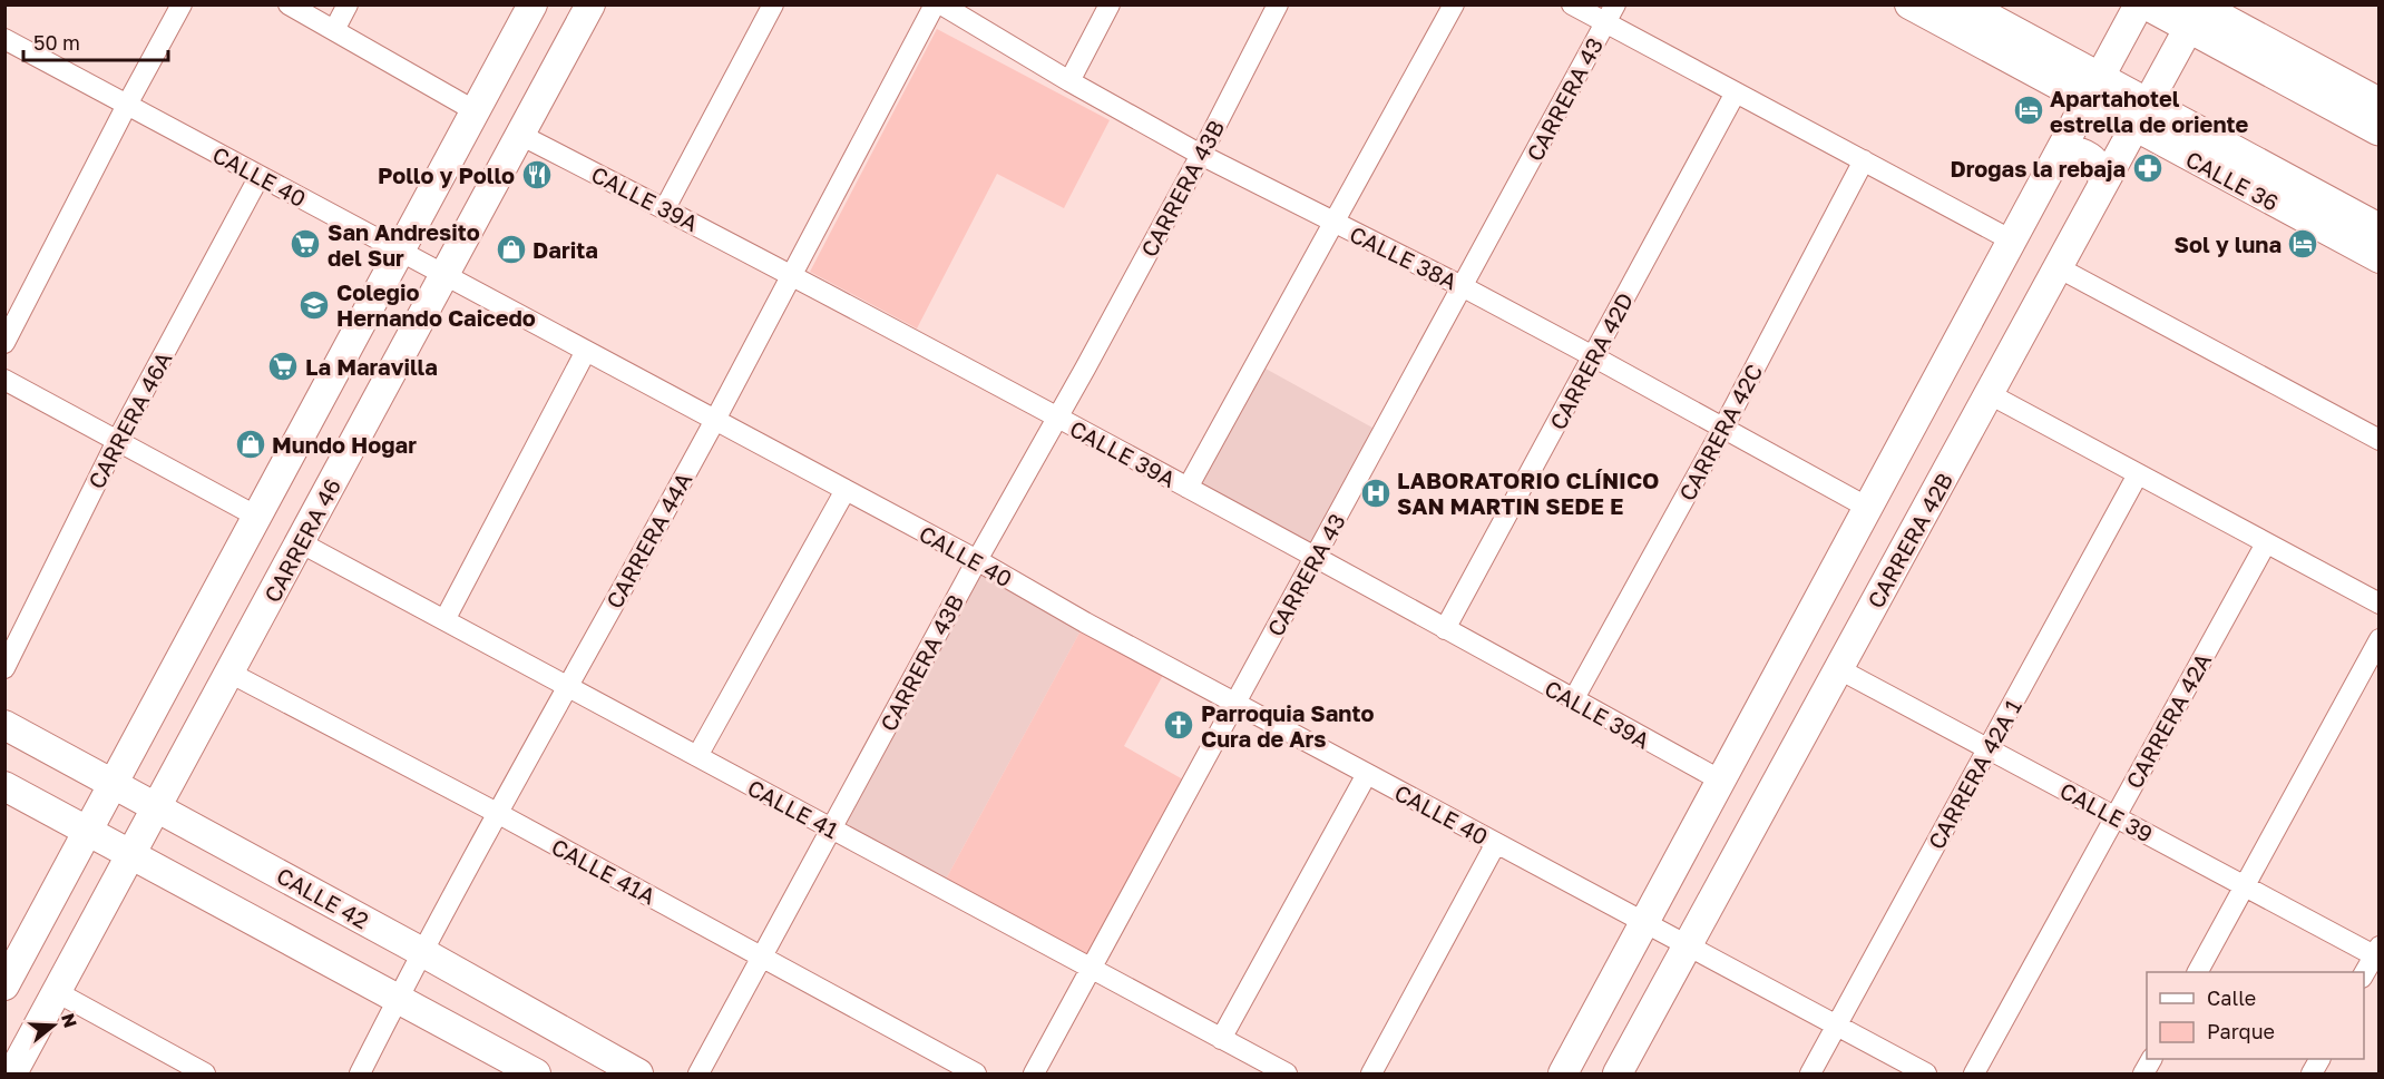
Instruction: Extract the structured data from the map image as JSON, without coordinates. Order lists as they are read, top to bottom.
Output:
{
  "streets": {
    "street": [
      "CARRERA 43",
      "CALLE 40",
      "CALLE 36",
      "CARRERA 43B",
      "CALLE 39A",
      "CALLE 38A",
      "CARRERA 42D",
      "CARRERA 46A",
      "CARRERA 42C",
      "CARRERA 46",
      "CARRERA 44A",
      "CARRERA 42B",
      "CARRERA 42A",
      "CARRERA 42A 1",
      "CALLE 41",
      "CALLE 39",
      "CALLE 41A",
      "CALLE 42"
    ]
  },
  "crossings": [
    ["CARRERA 43", "CALLE 40"],
    ["CARRERA 43", "CALLE 39A"],
    ["CARRERA 43", "CALLE 38A"],
    ["CARRERA 43", "CALLE 41"],
    ["CALLE 40", "CARRERA 43B"],
    ["CALLE 40", "CARRERA 46A"],
    ["CALLE 40", "CARRERA 46"],
    ["CALLE 40", "CARRERA 44A"],
    ["CALLE 40", "CARRERA 42B"],
    ["CALLE 40", "CARRERA 42A 1"],
    ["CALLE 36", "CARRERA 42B"],
    ["CARRERA 43B", "CALLE 39A"],
    ["CARRERA 43B", "CALLE 38A"],
    ["CARRERA 43B", "CALLE 41"],
    ["CARRERA 43B", "CALLE 41A"],
    ["CALLE 39A", "CARRERA 42D"],
    ["CALLE 39A", "CARRERA 42C"],
    ["CALLE 39A", "CARRERA 46"],
    ["CALLE 39A", "CARRERA 44A"],
    ["CALLE 38A", "CARRERA 42D"],
    ["CALLE 38A", "CARRERA 42C"],
    ["CARRERA 46", "CALLE 41"],
    ["CARRERA 46", "CALLE 41A"],
    ["CARRERA 46", "CALLE 42"],
    ["CARRERA 44A", "CALLE 41"],
    ["CARRERA 44A", "CALLE 41A"],
    ["CARRERA 44A", "CALLE 42"],
    ["CARRERA 42B", "CALLE 39"],
    ["CARRERA 42A", "CALLE 39"],
    ["CARRERA 42A 1", "CALLE 39"]
  ],
  "places": {
    "hotel": ["Apartahotel estrella de oriente", "Sol y luna"],
    "pharmacy": ["Drogas la rebaja"],
    "restaurant": ["Pollo y Pollo"],
    "supermarket": ["San Andresito del Sur", "La Maravilla"],
    "shop": ["Darita", "Mundo Hogar"],
    "school or university": ["Colegio Hernando Caicedo"],
    "hospital": ["LABORATORIO CLÍNICO SAN MARTIN SEDE E"],
    "church": ["Parroquia Santo Cura de Ars"]
  },
  "legend": ["Calle", "Parque"],
  "scale_bar": "50 m",
  "north": "right"
}
